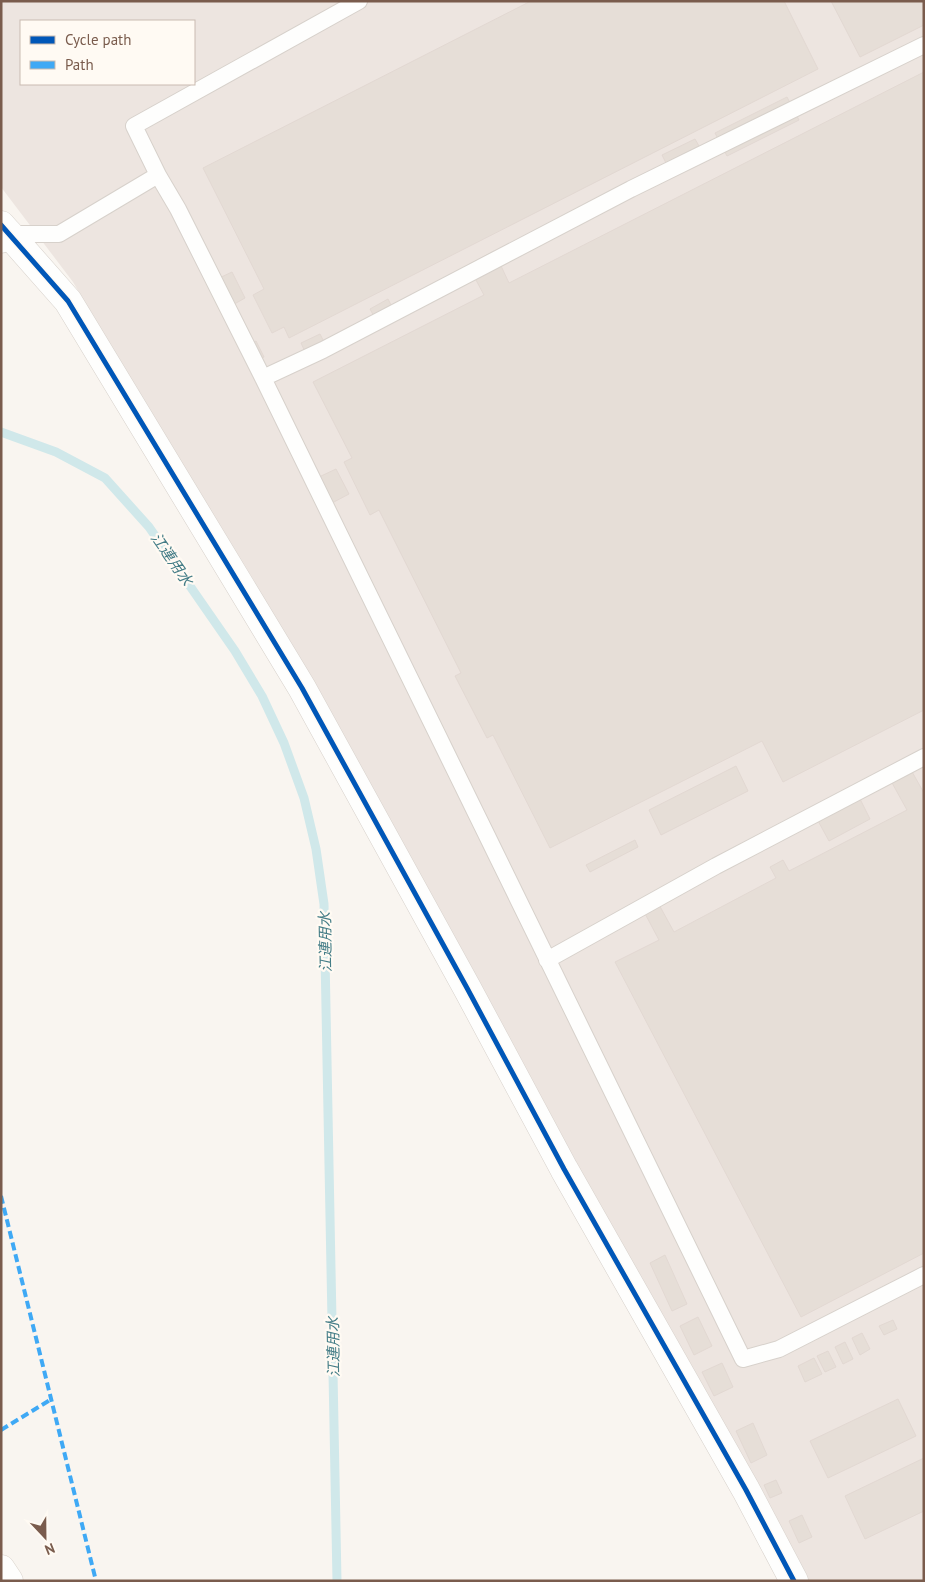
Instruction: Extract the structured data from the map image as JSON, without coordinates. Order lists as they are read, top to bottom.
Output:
{
  "water": ["江連用水"],
  "legend": ["Cycle path", "Path"],
  "north": "bottom"
}
